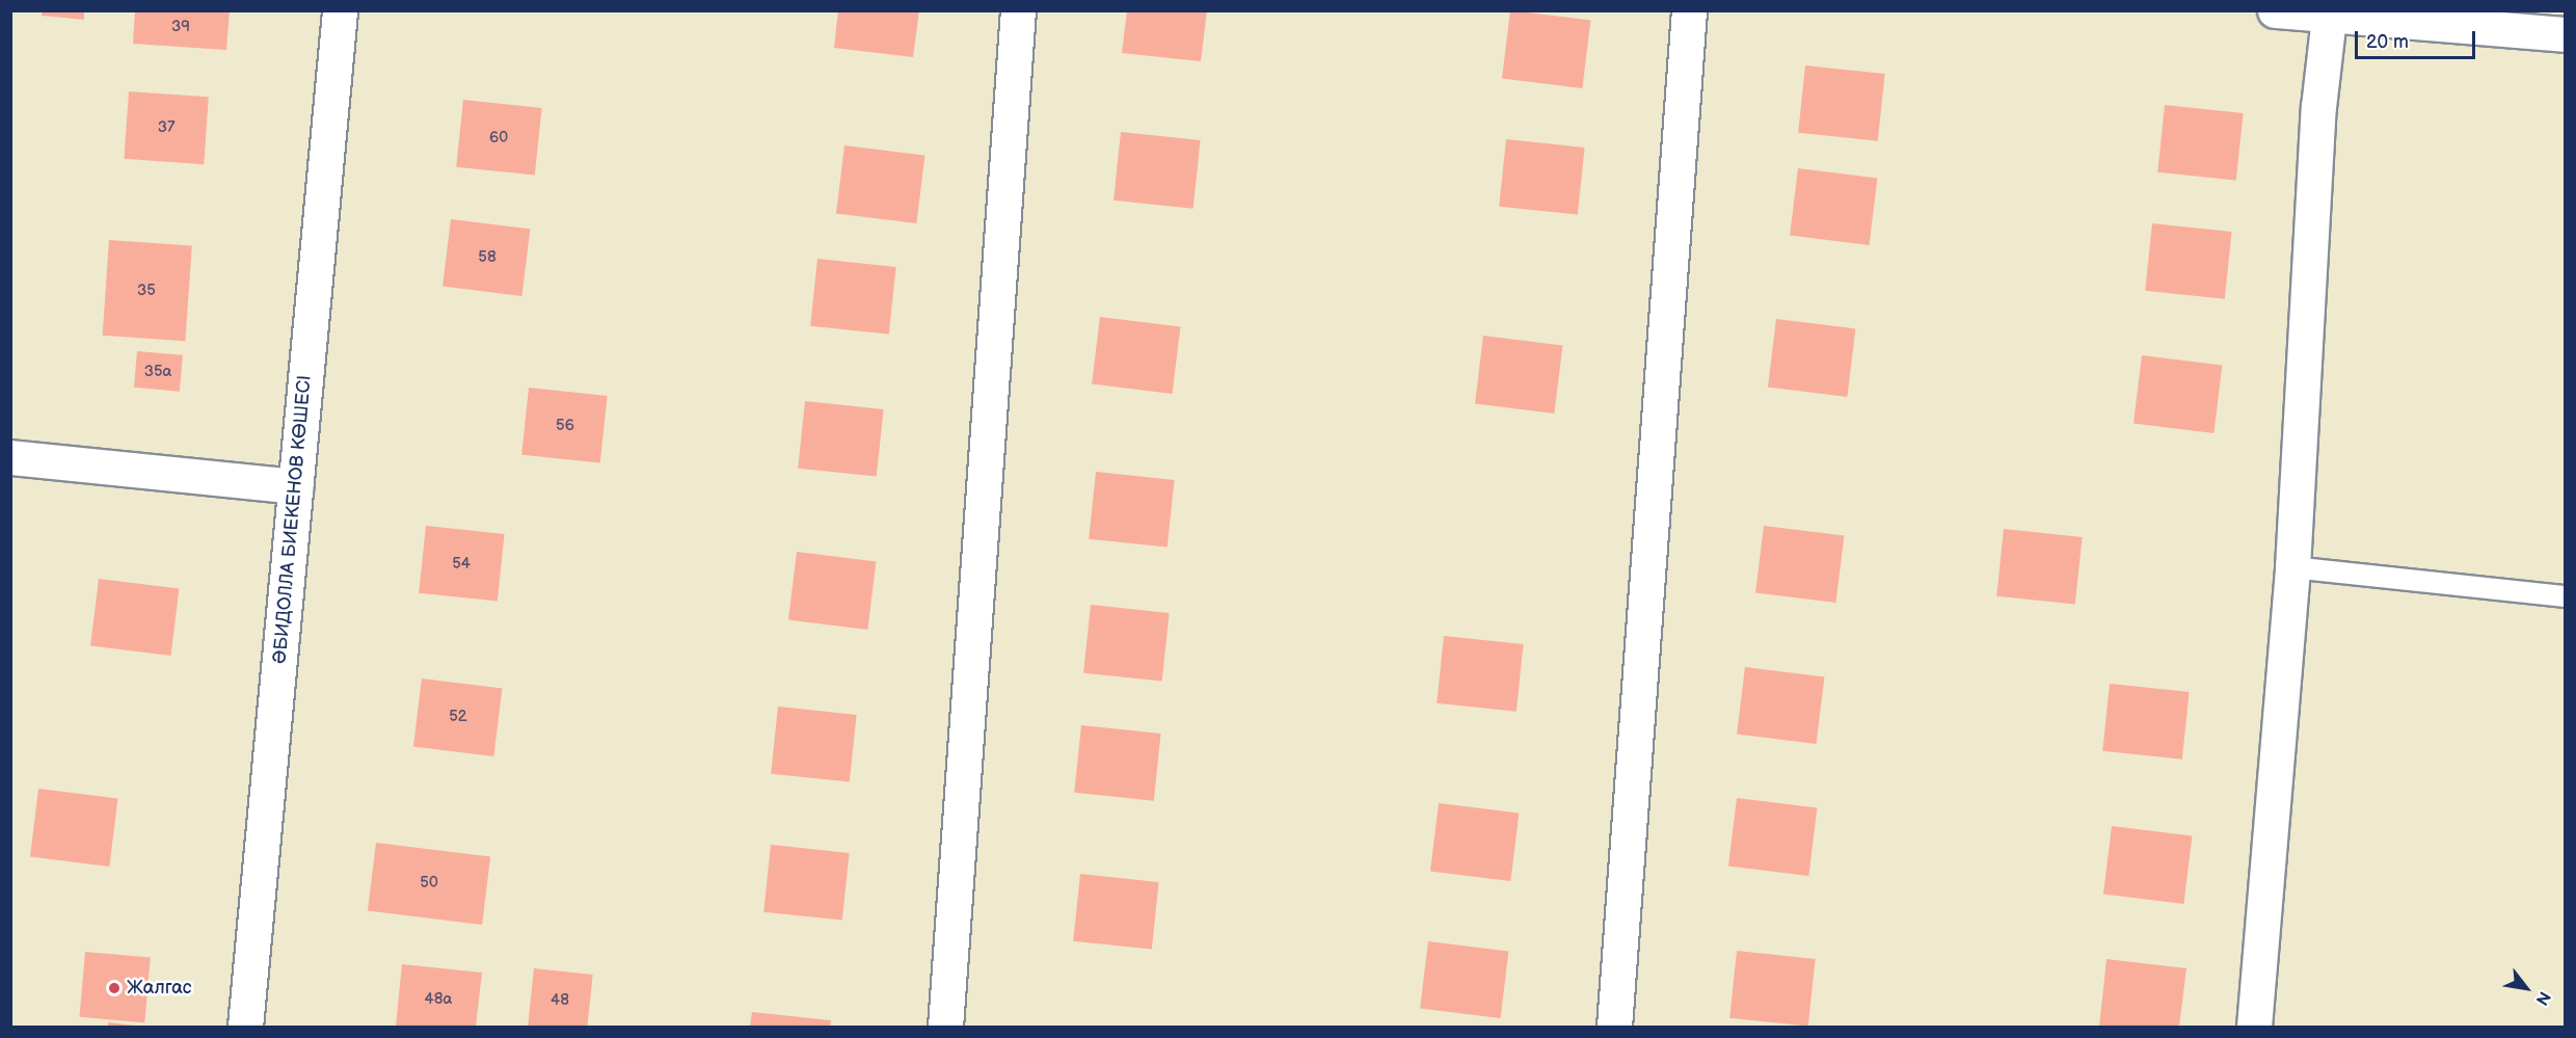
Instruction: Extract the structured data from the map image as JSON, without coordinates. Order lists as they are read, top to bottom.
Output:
{
  "streets": {
    "street": ["ӘБИДОЛЛА БИЕКЕНОВ КӨШЕСІ"]
  },
  "places": ["Жалгас"],
  "house_numbers": [
    "39",
    "37",
    "60",
    "58",
    "35",
    "35а",
    "56",
    "54",
    "52",
    "50",
    "48а",
    "48"
  ],
  "scale_bar": "20 m",
  "north": "bottom right"
}
